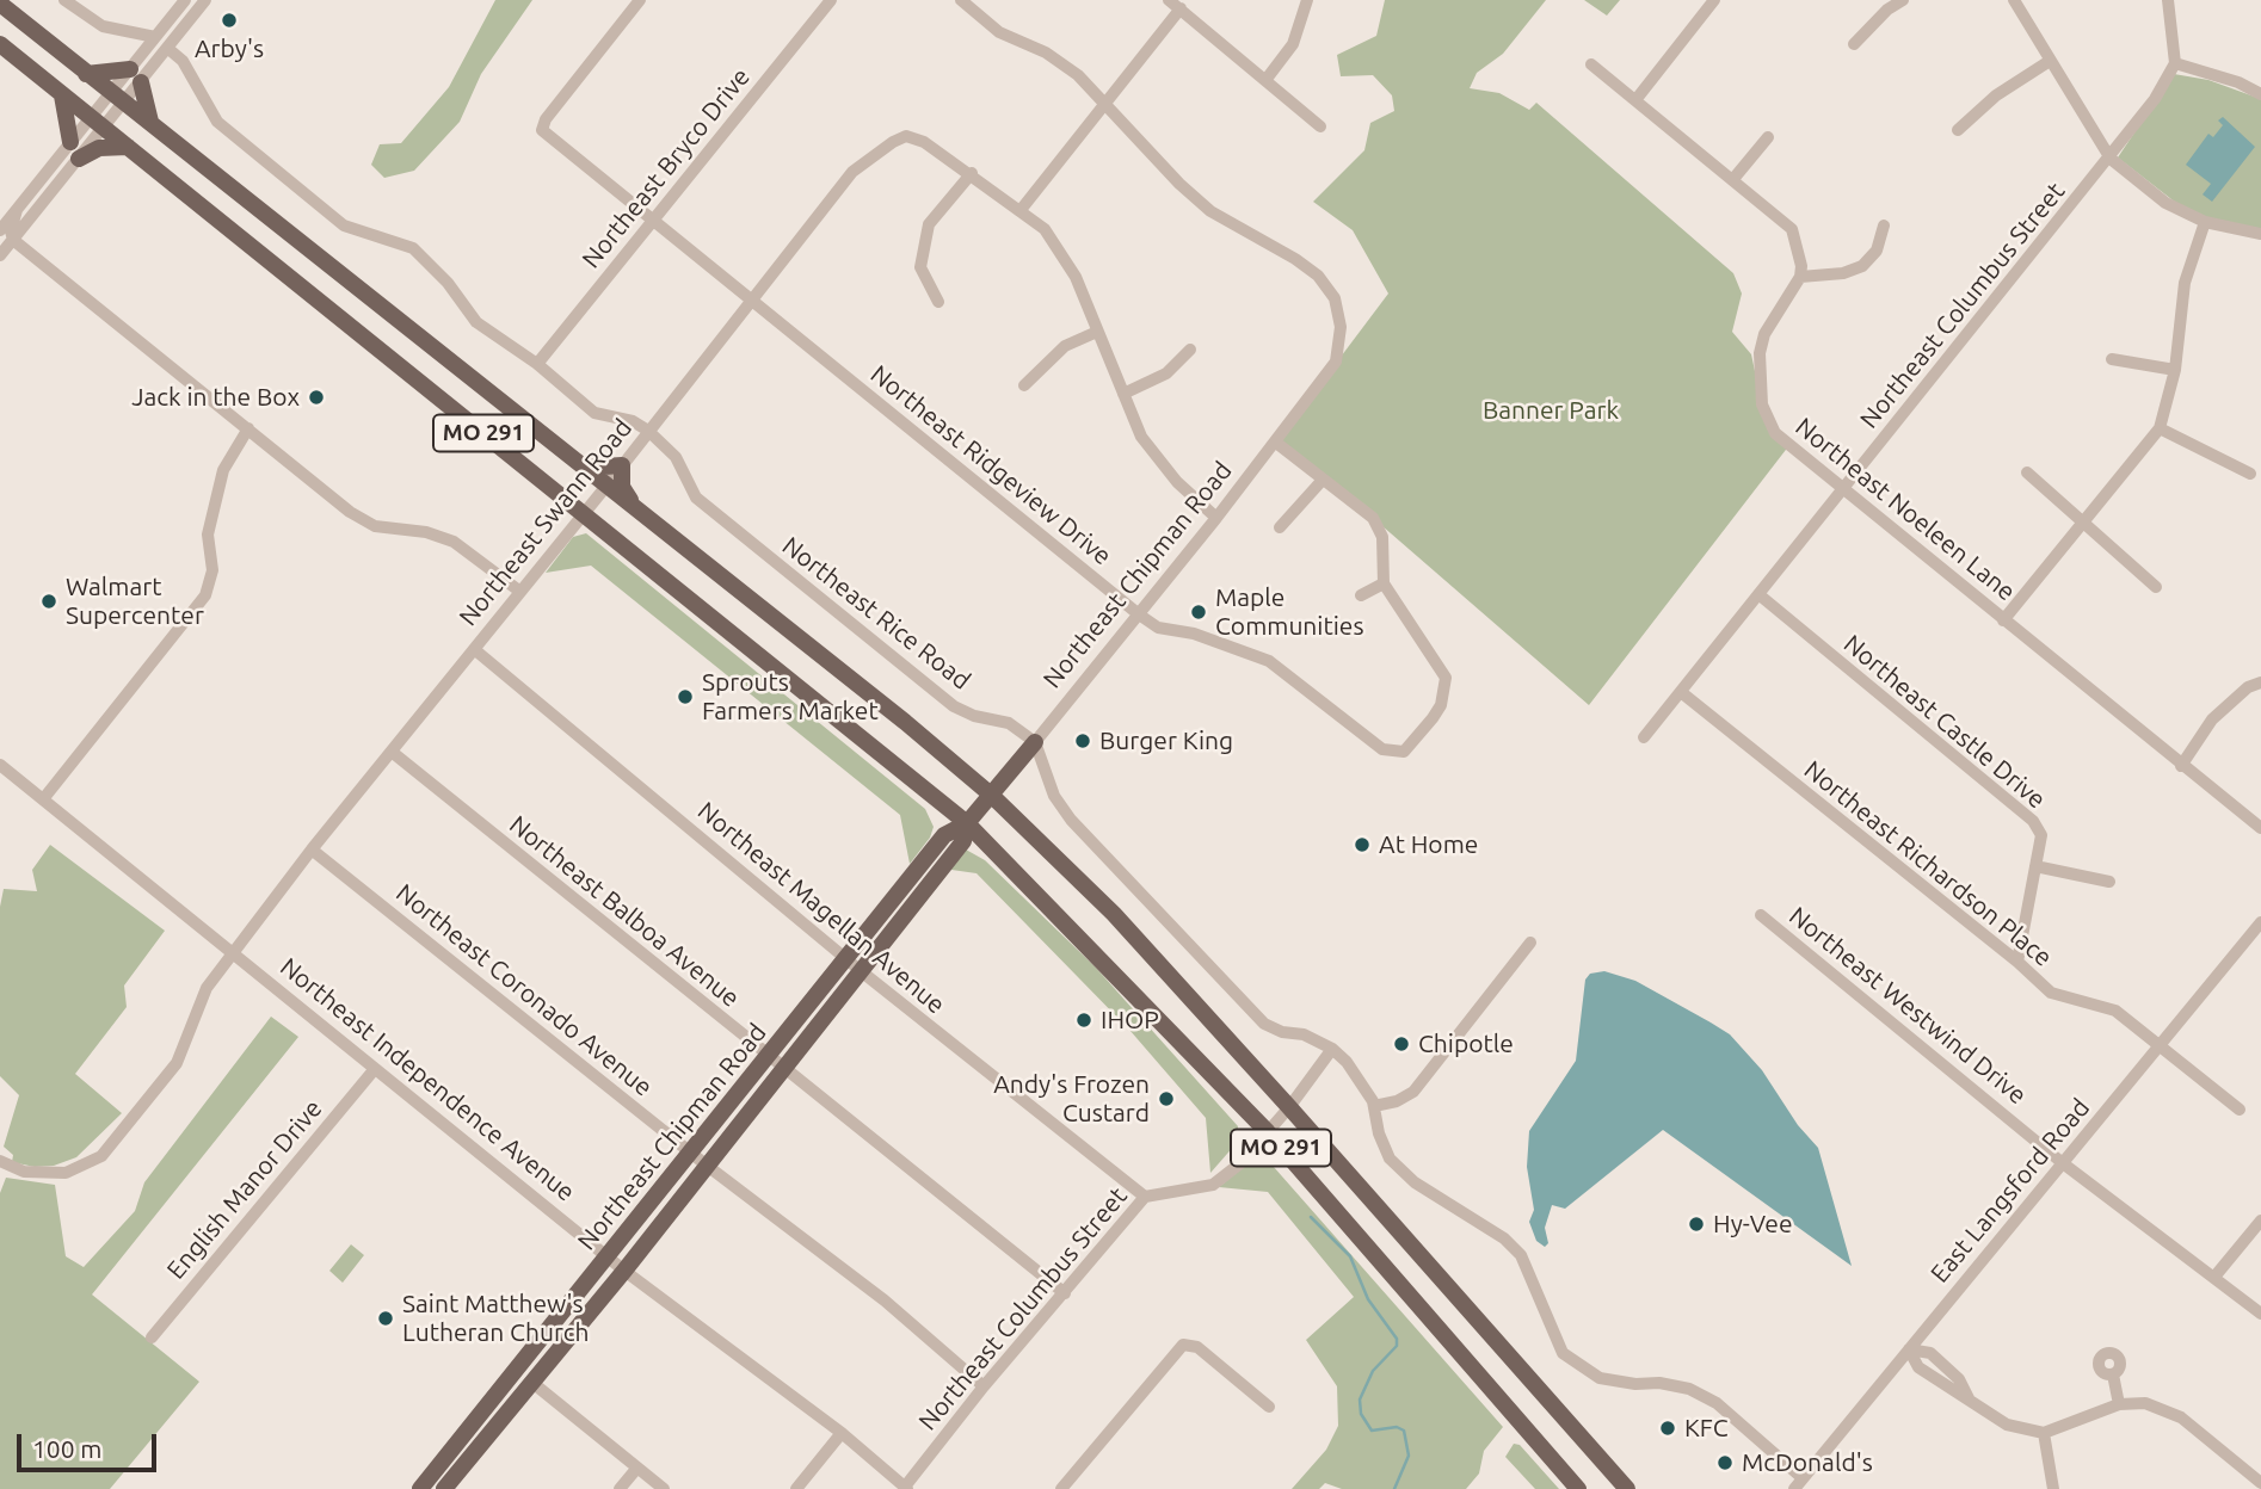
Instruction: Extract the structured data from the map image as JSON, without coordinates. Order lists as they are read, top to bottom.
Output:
{
  "streets": {
    "main road": ["MO 291", "Northeast Chipman Road"],
    "street": [
      "Northeast Bryco Drive",
      "Northeast Columbus Street",
      "Northeast Ridgeview Drive",
      "Northeast Noeleen Lane",
      "Northeast Swann Road",
      "Northeast Rice Road",
      "Northeast Castle Drive",
      "Northeast Richardson Place",
      "Northeast Magellan Avenue",
      "Northeast Balboa Avenue",
      "Northeast Coronado Avenue",
      "Northeast Westwind Drive",
      "Northeast Independence Avenue",
      "English Manor Drive",
      "East Langsford Road"
    ]
  },
  "crossings": [
    ["Northeast Bryco Drive", "Northeast Ridgeview Drive"],
    ["Northeast Bryco Drive", "Northeast Rice Road"],
    ["Northeast Columbus Street", "MO 291"],
    ["Northeast Columbus Street", "Northeast Noeleen Lane"],
    ["Northeast Columbus Street", "Northeast Castle Drive"],
    ["Northeast Columbus Street", "Northeast Richardson Place"],
    ["Northeast Columbus Street", "Northeast Magellan Avenue"],
    ["Northeast Columbus Street", "Northeast Balboa Avenue"],
    ["Northeast Columbus Street", "Northeast Coronado Avenue"],
    ["Northeast Columbus Street", "Northeast Independence Avenue"],
    ["MO 291", "Northeast Swann Road"],
    ["MO 291", "Northeast Chipman Road"],
    ["Northeast Ridgeview Drive", "Northeast Swann Road"],
    ["Northeast Ridgeview Drive", "Northeast Chipman Road"],
    ["Northeast Swann Road", "Northeast Rice Road"],
    ["Northeast Swann Road", "Northeast Magellan Avenue"],
    ["Northeast Swann Road", "Northeast Balboa Avenue"],
    ["Northeast Swann Road", "Northeast Coronado Avenue"],
    ["Northeast Swann Road", "Northeast Independence Avenue"],
    ["Northeast Chipman Road", "Northeast Rice Road"],
    ["Northeast Chipman Road", "Northeast Magellan Avenue"],
    ["Northeast Chipman Road", "Northeast Balboa Avenue"],
    ["Northeast Chipman Road", "Northeast Coronado Avenue"],
    ["Northeast Chipman Road", "Northeast Independence Avenue"],
    ["Northeast Castle Drive", "Northeast Richardson Place"],
    ["Northeast Richardson Place", "East Langsford Road"],
    ["Northeast Westwind Drive", "East Langsford Road"],
    ["Northeast Independence Avenue", "English Manor Drive"]
  ],
  "parks": ["Banner Park"],
  "places": [
    "Arby's",
    "Jack in the Box",
    "Walmart Supercenter",
    "Maple Communities",
    "Sprouts Farmers Market",
    "Burger King",
    "At Home",
    "IHOP",
    "Chipotle",
    "Andy's Frozen Custard",
    "Hy-Vee",
    "Saint Matthew's Lutheran Church",
    "KFC",
    "McDonald's"
  ],
  "scale_bar": "100 m"
}
